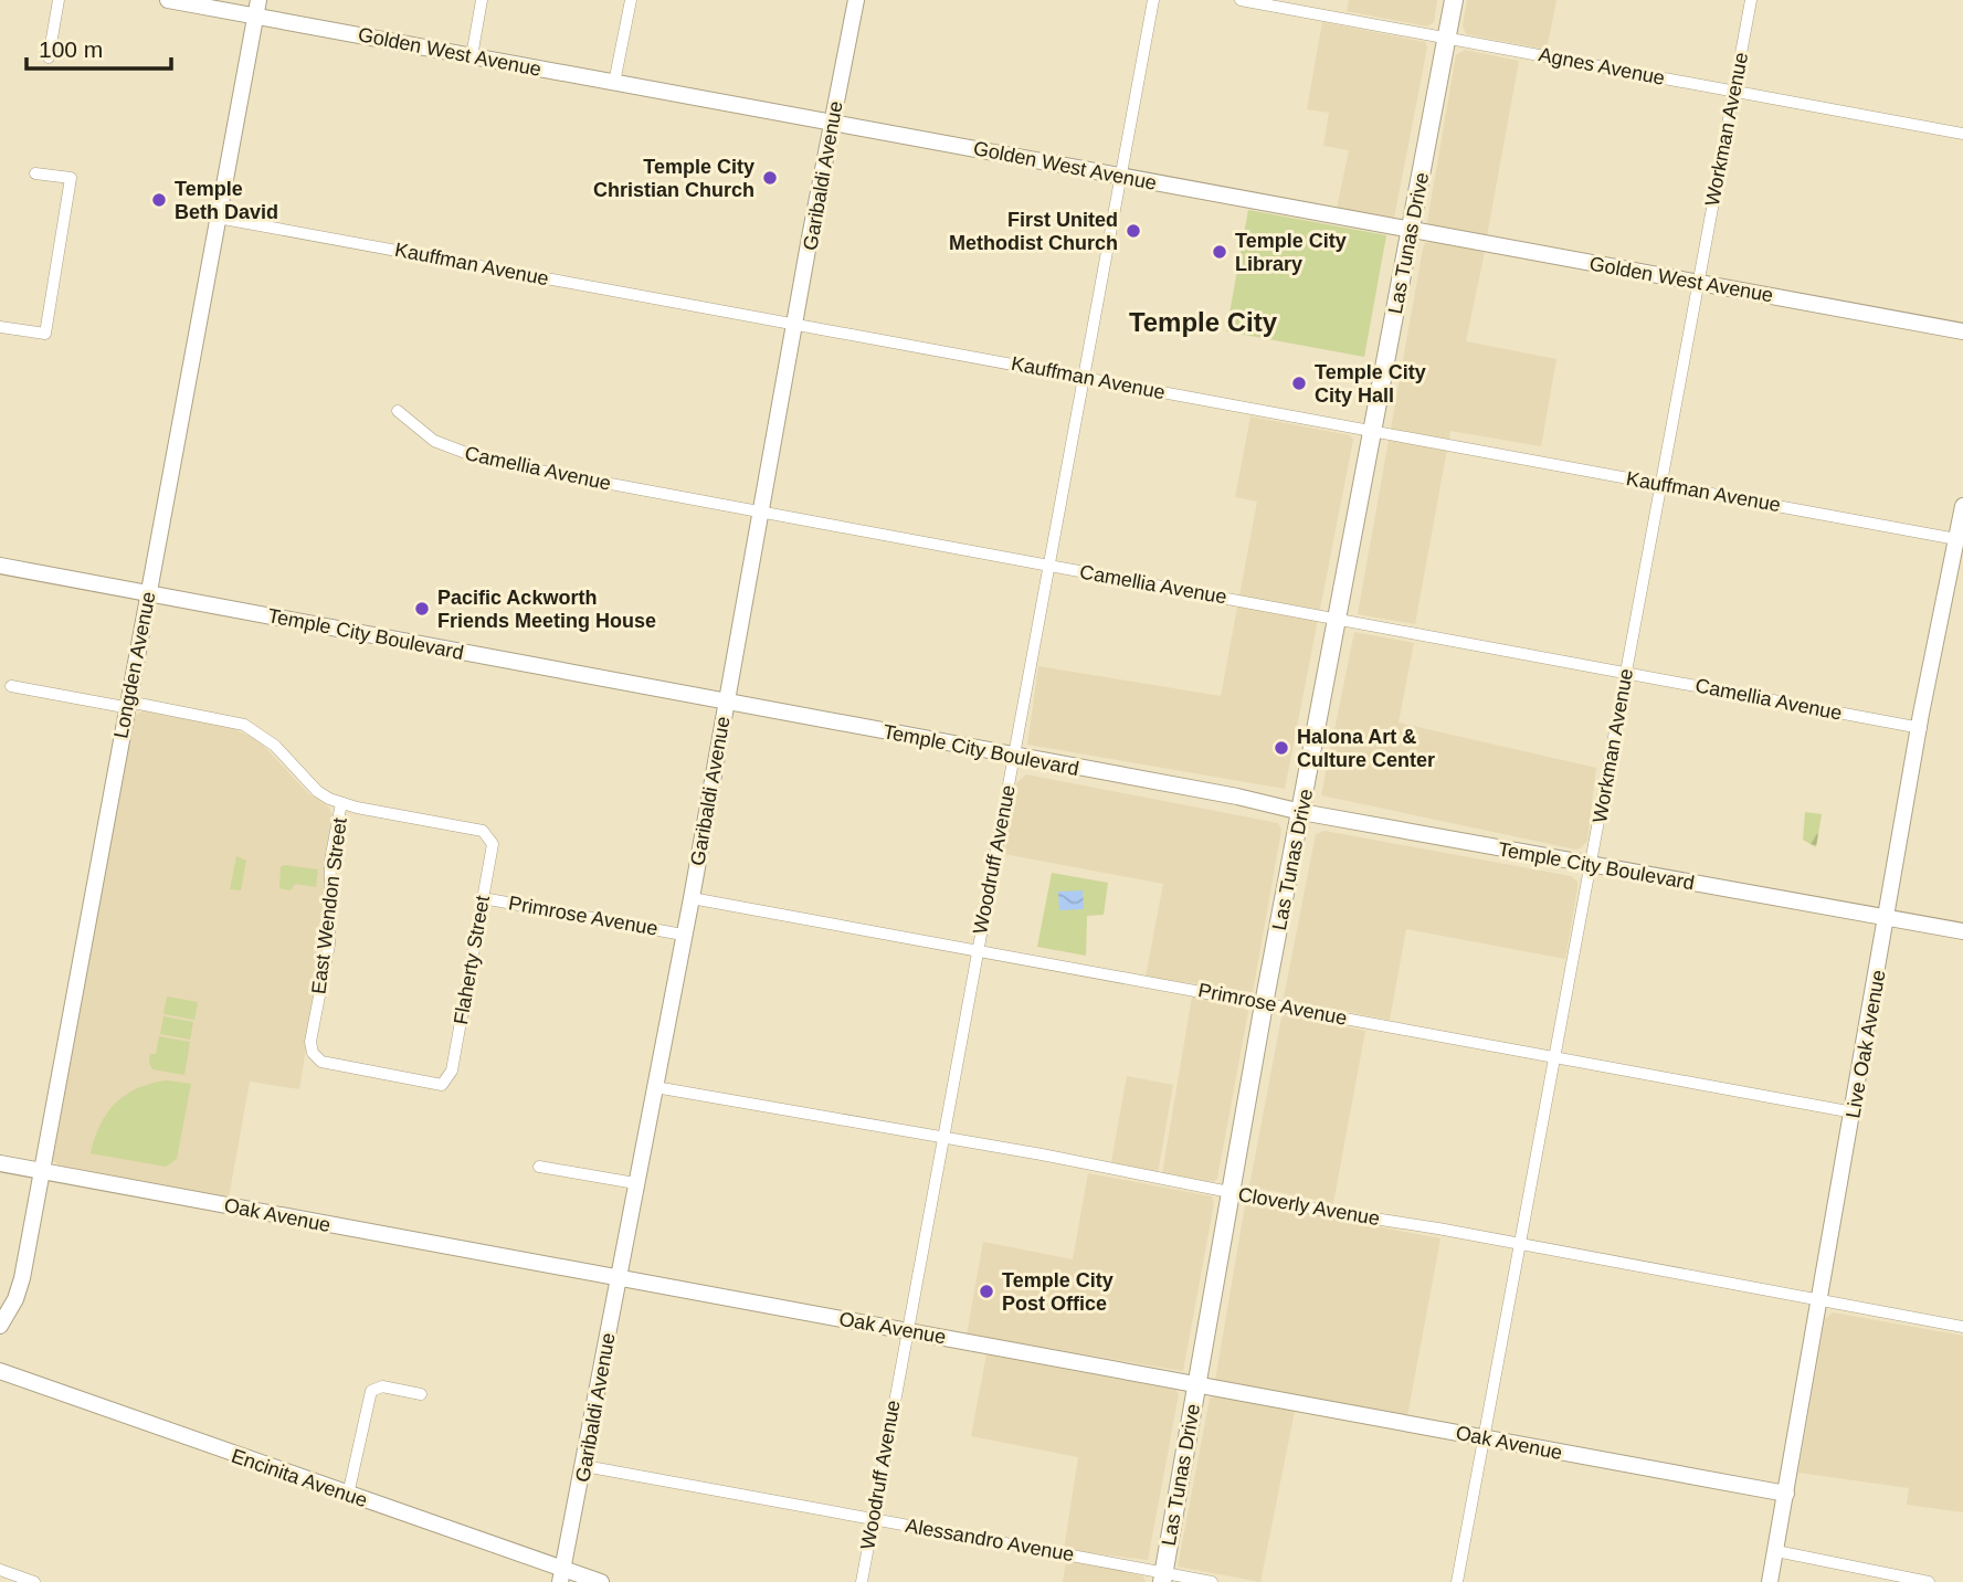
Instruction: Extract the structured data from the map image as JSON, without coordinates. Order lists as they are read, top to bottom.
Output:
{
  "streets": {
    "main road": ["Las Tunas Drive"],
    "street": [
      "Golden West Avenue",
      "Agnes Avenue",
      "Workman Avenue",
      "Garibaldi Avenue",
      "Kauffman Avenue",
      "Camellia Avenue",
      "Temple City Boulevard",
      "Longden Avenue",
      "Woodruff Avenue",
      "East Wendon Street",
      "Primrose Avenue",
      "Flaherty Street",
      "Live Oak Avenue",
      "Cloverly Avenue",
      "Oak Avenue",
      "Encinita Avenue",
      "Alessandro Avenue"
    ]
  },
  "crossings": [
    ["Golden West Avenue", "Workman Avenue"],
    ["Golden West Avenue", "Garibaldi Avenue"],
    ["Golden West Avenue", "Las Tunas Drive"],
    ["Golden West Avenue", "Longden Avenue"],
    ["Golden West Avenue", "Woodruff Avenue"],
    ["Agnes Avenue", "Workman Avenue"],
    ["Agnes Avenue", "Las Tunas Drive"],
    ["Workman Avenue", "Kauffman Avenue"],
    ["Workman Avenue", "Camellia Avenue"],
    ["Workman Avenue", "Temple City Boulevard"],
    ["Workman Avenue", "Primrose Avenue"],
    ["Workman Avenue", "Cloverly Avenue"],
    ["Workman Avenue", "Oak Avenue"],
    ["Garibaldi Avenue", "Kauffman Avenue"],
    ["Garibaldi Avenue", "Camellia Avenue"],
    ["Garibaldi Avenue", "Temple City Boulevard"],
    ["Garibaldi Avenue", "Primrose Avenue"],
    ["Garibaldi Avenue", "Cloverly Avenue"],
    ["Garibaldi Avenue", "Oak Avenue"],
    ["Garibaldi Avenue", "Encinita Avenue"],
    ["Garibaldi Avenue", "Alessandro Avenue"],
    ["Las Tunas Drive", "Kauffman Avenue"],
    ["Las Tunas Drive", "Camellia Avenue"],
    ["Las Tunas Drive", "Temple City Boulevard"],
    ["Las Tunas Drive", "Primrose Avenue"],
    ["Las Tunas Drive", "Cloverly Avenue"],
    ["Las Tunas Drive", "Oak Avenue"],
    ["Las Tunas Drive", "Alessandro Avenue"],
    ["Kauffman Avenue", "Longden Avenue"],
    ["Kauffman Avenue", "Woodruff Avenue"],
    ["Kauffman Avenue", "Live Oak Avenue"],
    ["Camellia Avenue", "Woodruff Avenue"],
    ["Camellia Avenue", "Live Oak Avenue"],
    ["Temple City Boulevard", "Longden Avenue"],
    ["Temple City Boulevard", "Woodruff Avenue"],
    ["Temple City Boulevard", "Live Oak Avenue"],
    ["Longden Avenue", "Oak Avenue"],
    ["Woodruff Avenue", "Primrose Avenue"],
    ["Woodruff Avenue", "Cloverly Avenue"],
    ["Woodruff Avenue", "Oak Avenue"],
    ["Woodruff Avenue", "Alessandro Avenue"],
    ["East Wendon Street", "Flaherty Street"],
    ["Primrose Avenue", "Flaherty Street"],
    ["Primrose Avenue", "Live Oak Avenue"],
    ["Live Oak Avenue", "Cloverly Avenue"],
    ["Live Oak Avenue", "Oak Avenue"]
  ],
  "districts": ["Temple City"],
  "places": [
    "Temple City Christian Church",
    "Temple Beth David",
    "First United Methodist Church",
    "Temple City Library",
    "Temple City City Hall",
    "Pacific Ackworth Friends Meeting House",
    "Halona Art & Culture Center",
    "Temple City Post Office"
  ],
  "scale_bar": "100 m"
}
